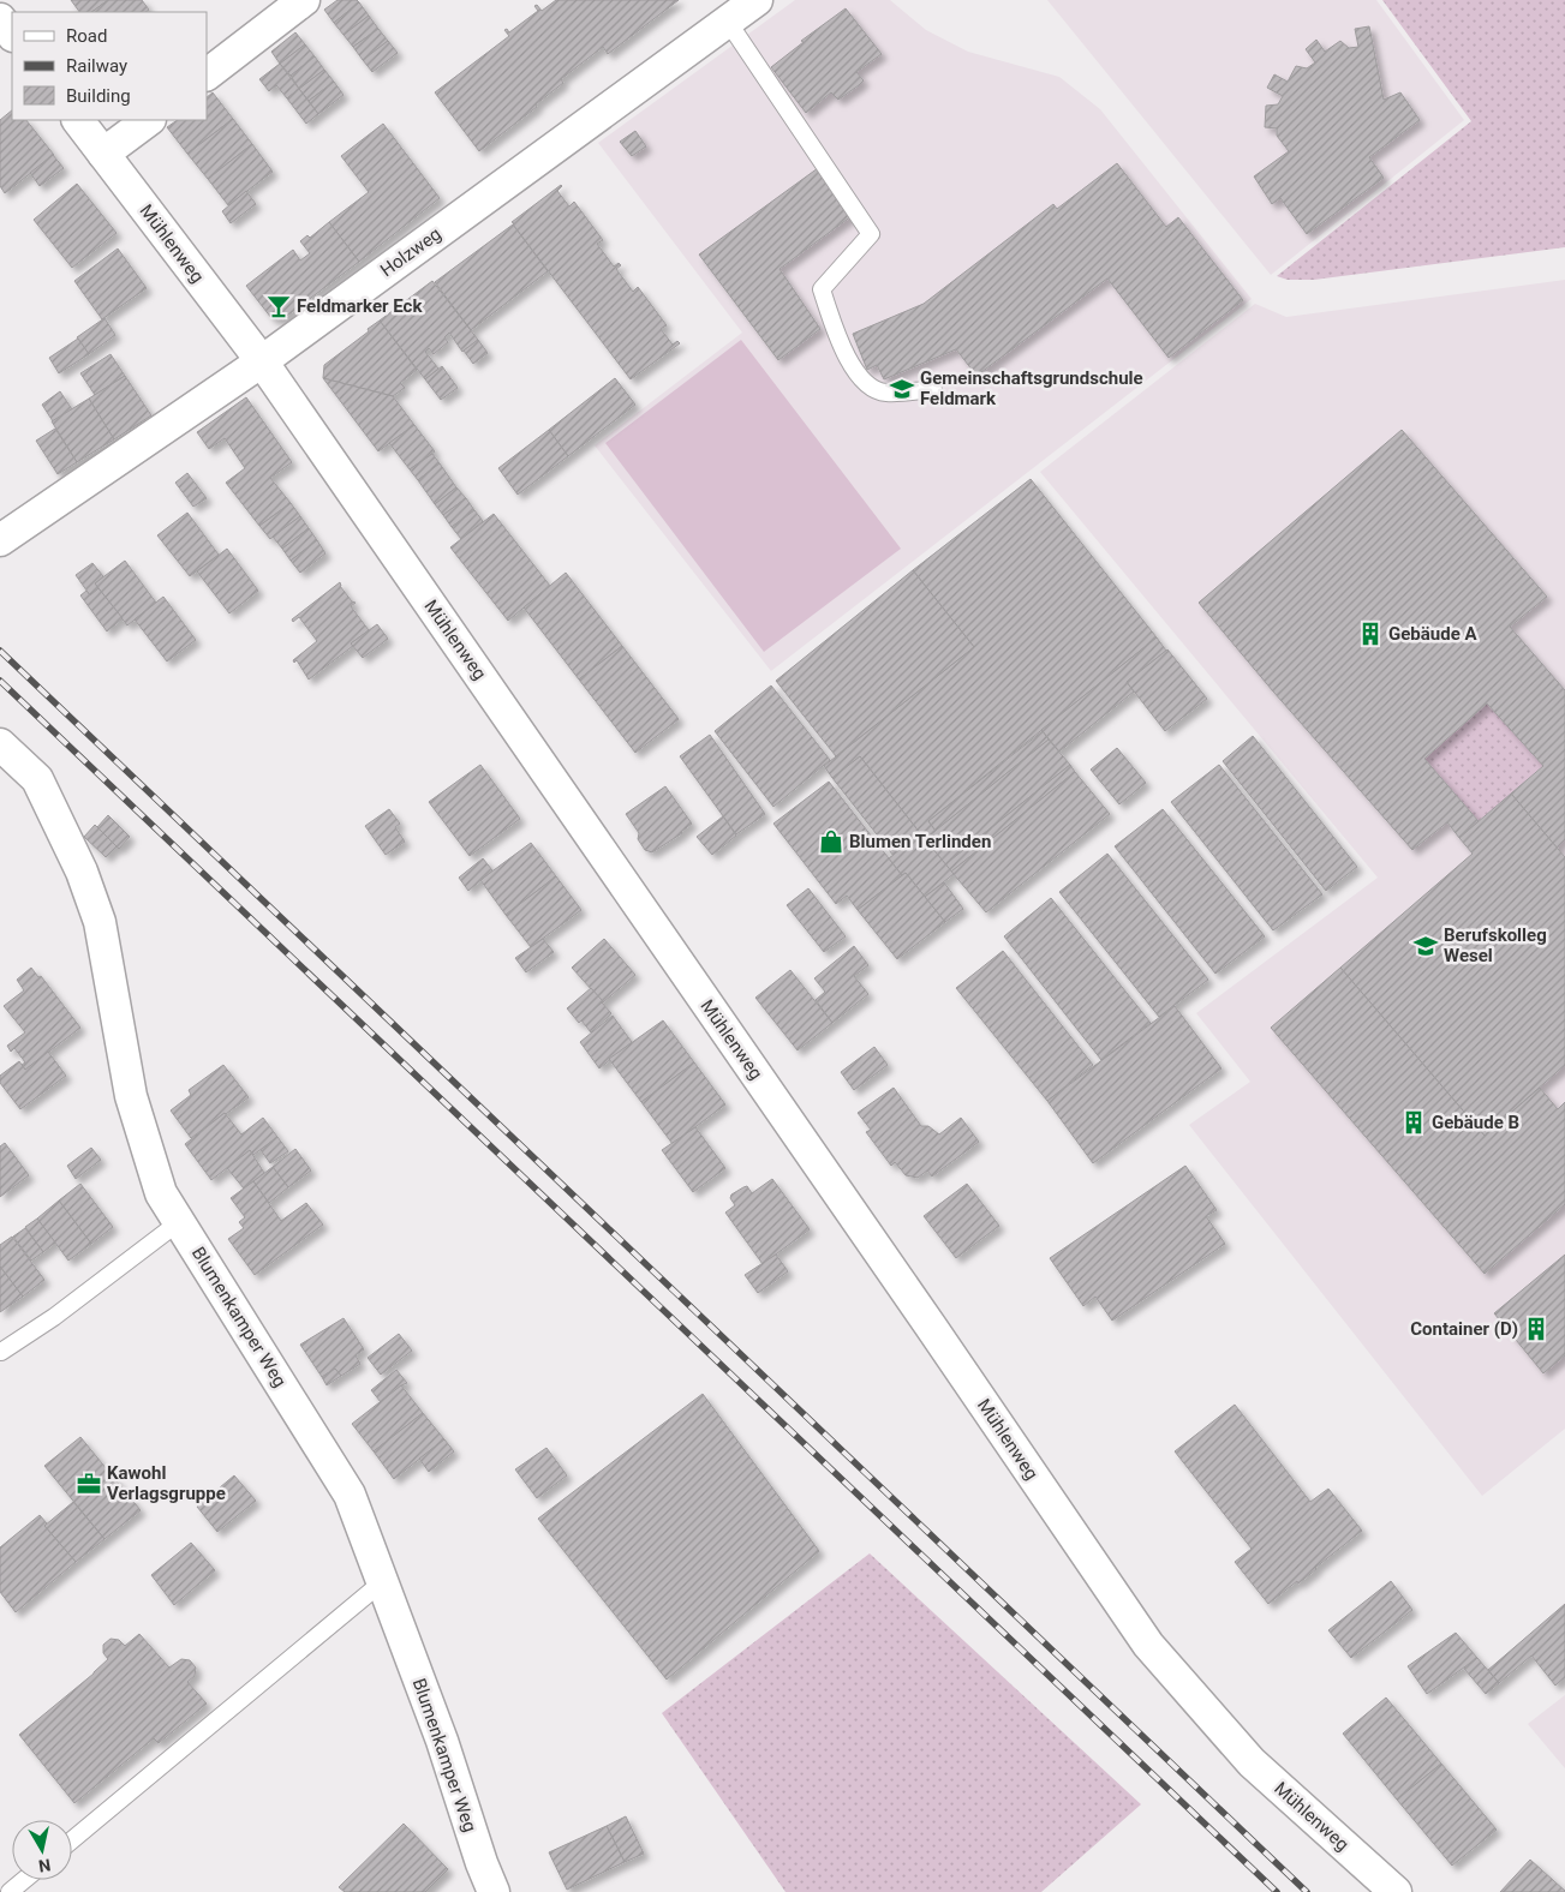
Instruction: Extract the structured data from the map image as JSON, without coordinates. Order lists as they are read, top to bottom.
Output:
{
  "streets": {
    "street": ["Mühlenweg", "Holzweg", "Blumenkamper Weg"]
  },
  "crossings": [
    ["Mühlenweg", "Holzweg"]
  ],
  "places": {
    "bar": ["Feldmarker Eck"],
    "school or university": ["Gemeinschaftsgrundschule Feldmark", "Berufskolleg Wesel"],
    "building": ["Gebäude A", "Gebäude B", "Container (D)"],
    "shop": ["Blumen Terlinden"],
    "office": ["Kawohl Verlagsgruppe"]
  },
  "legend": ["Road", "Railway", "Building"],
  "north": "bottom"
}
